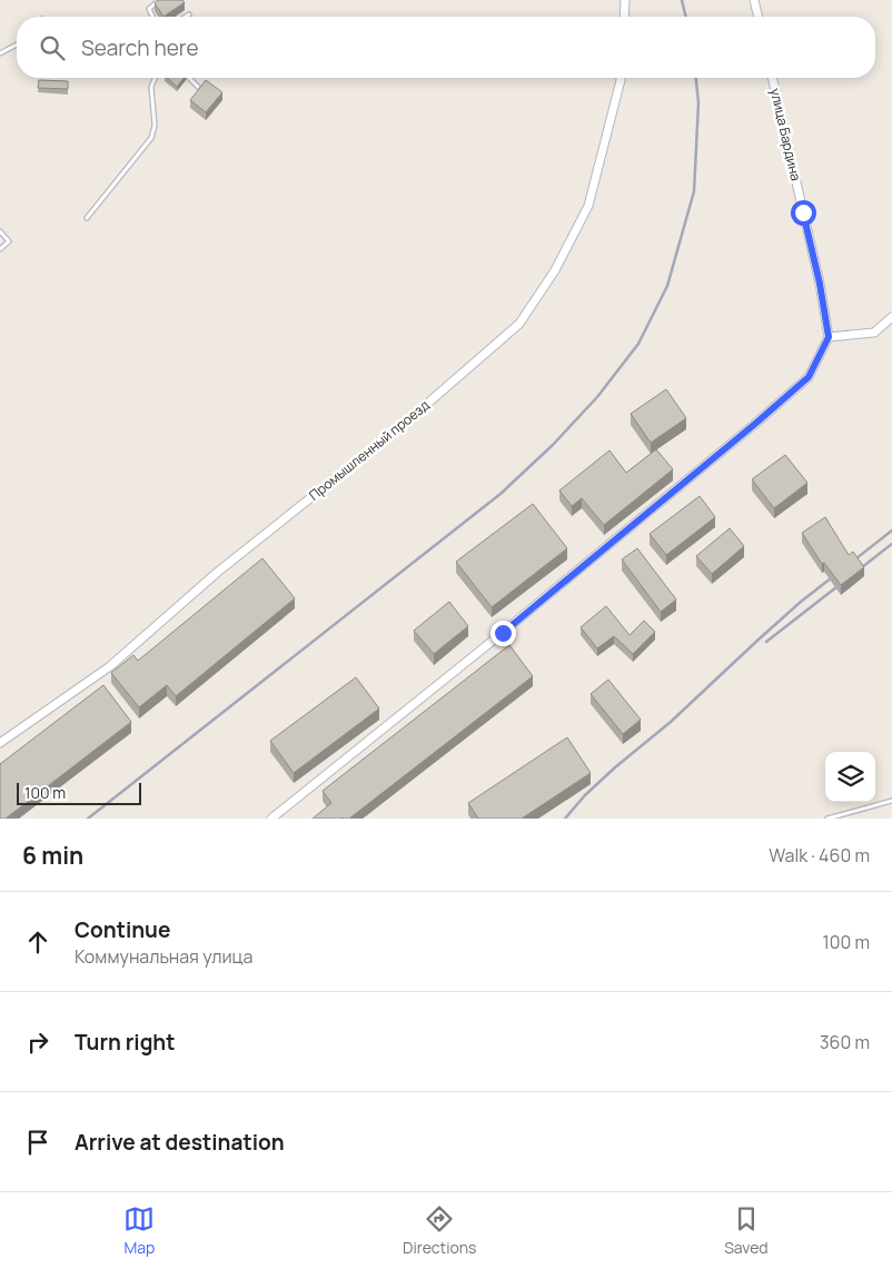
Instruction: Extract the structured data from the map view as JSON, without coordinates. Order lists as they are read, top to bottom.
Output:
{
  "streets": {
    "street": ["улица Бардина", "Промышленный проезд"]
  },
  "scale_bar": "100 m",
  "page": {
    "search": "Search here",
    "scale": "100 m",
    "heading": ["6 min", "Walk · 460 m"],
    "list": [
      ["Continue", "Коммунальная улица", "100 m"],
      ["Turn right", "360 m"],
      "Arrive at destination"
    ],
    "nav": ["Map", "Directions", "Saved"]
  }
}
